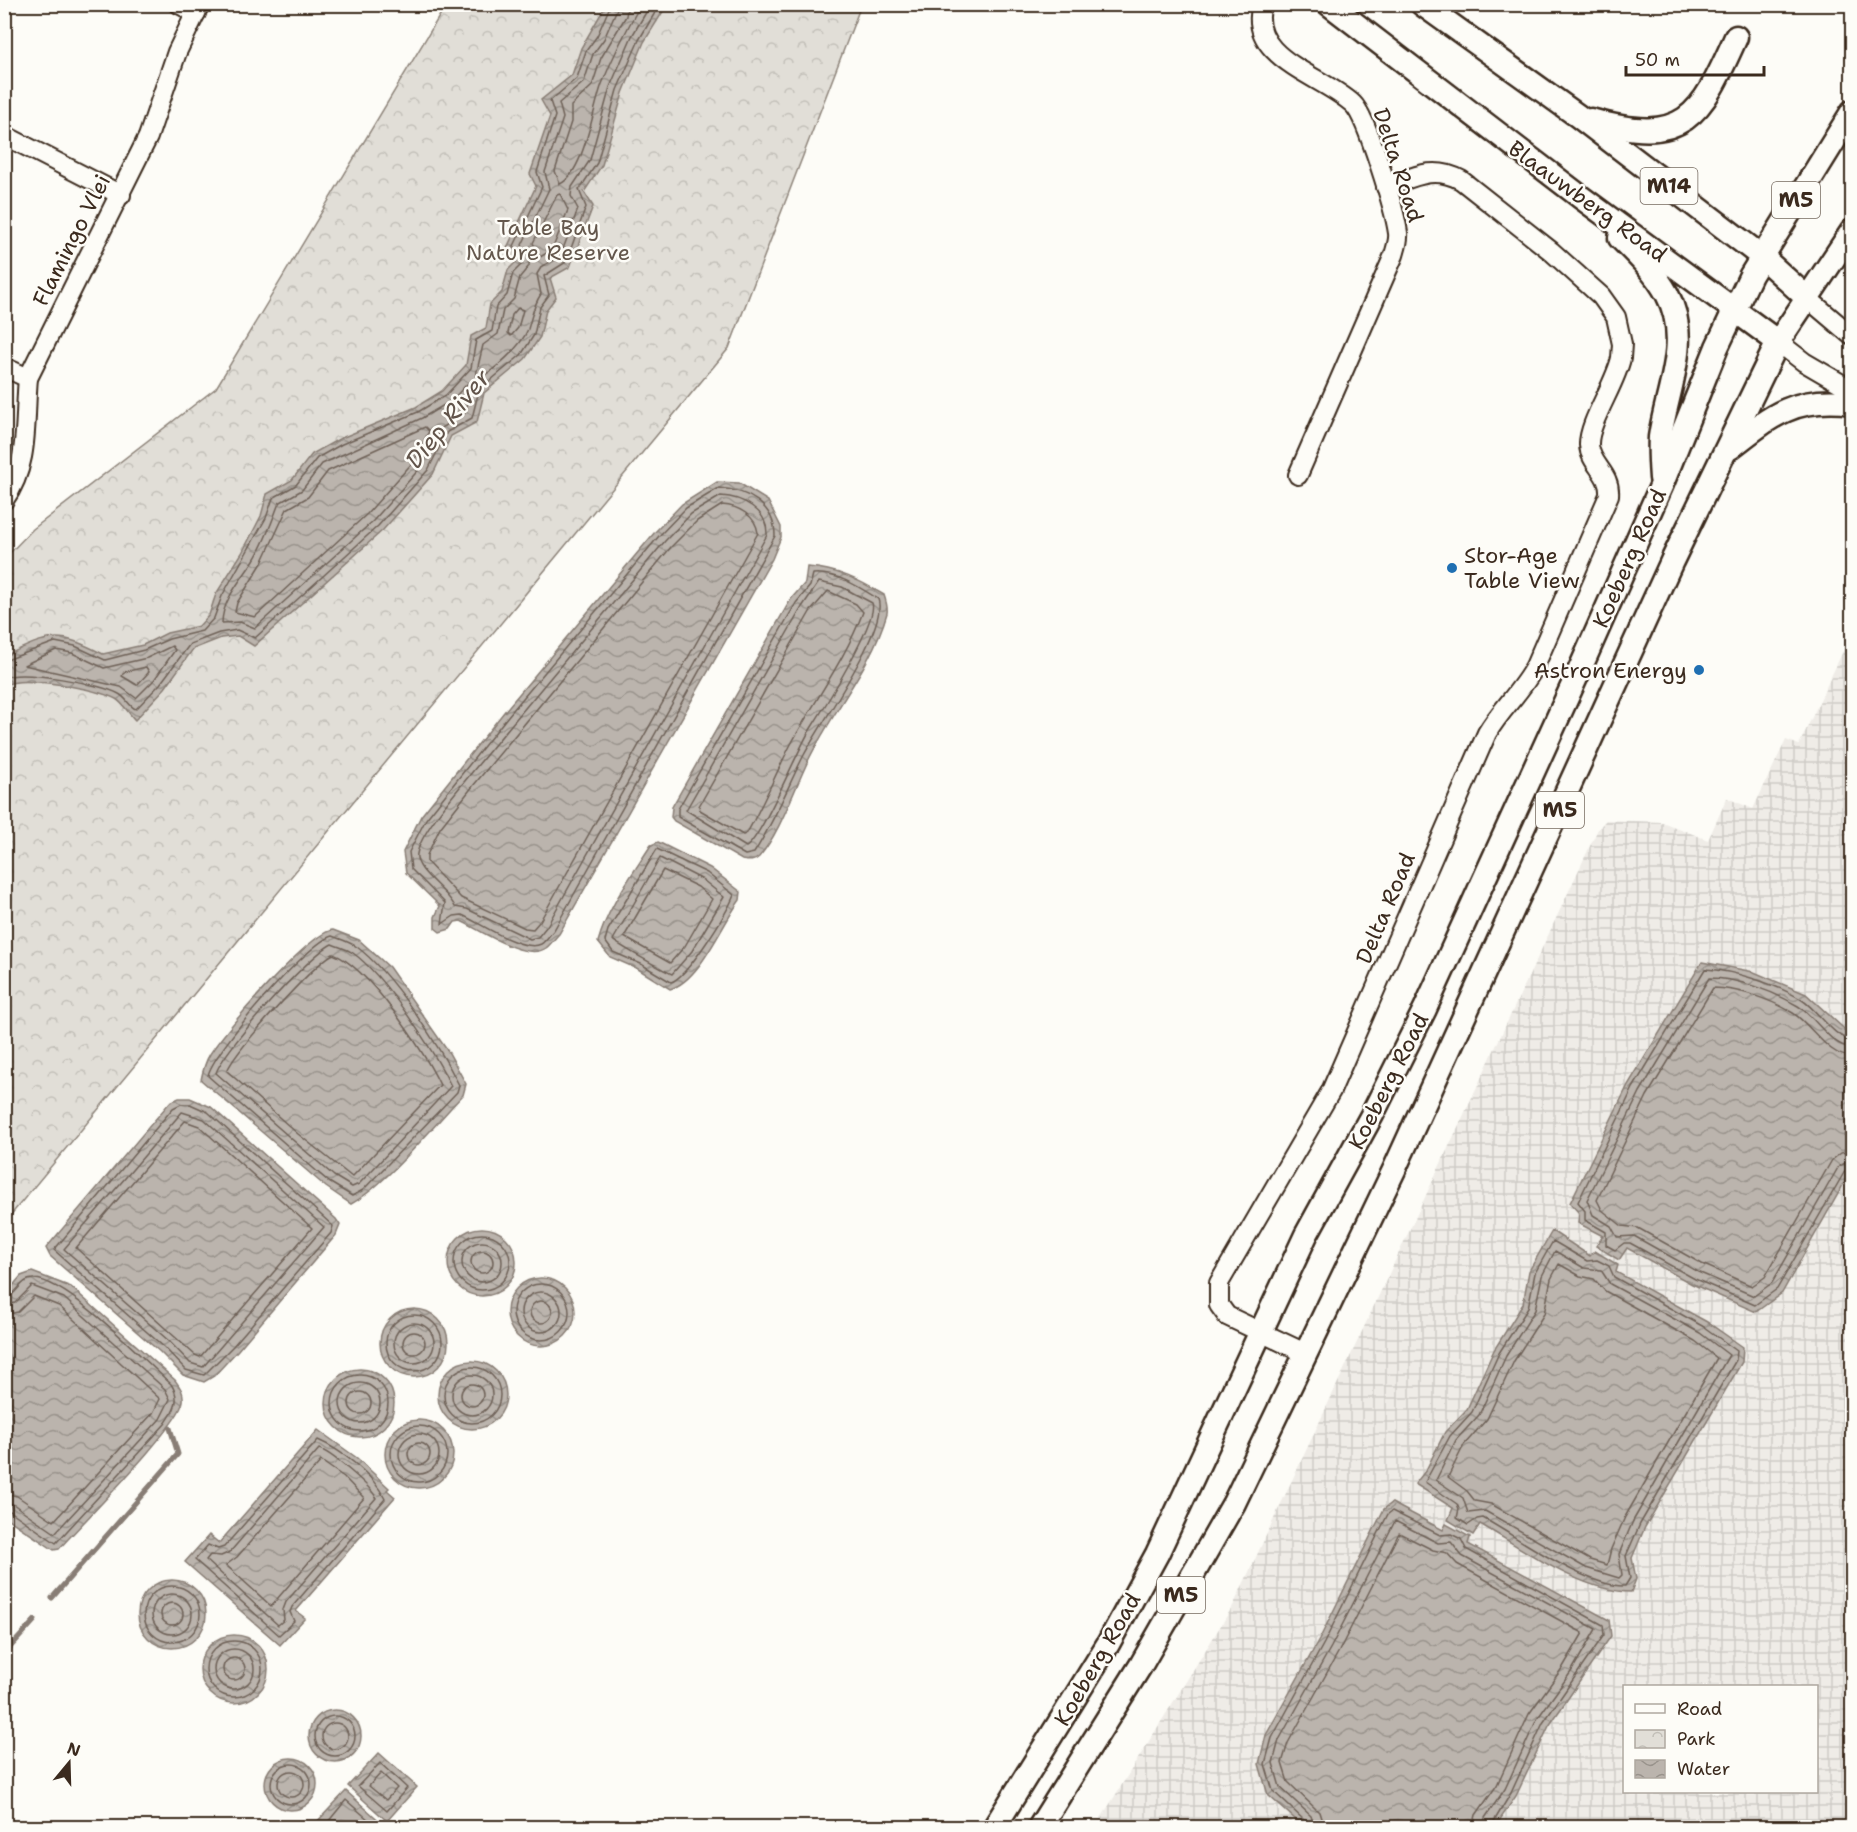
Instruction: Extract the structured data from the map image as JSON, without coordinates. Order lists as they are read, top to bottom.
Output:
{
  "streets": {
    "main road": [
      "M14",
      "M5",
      "Blaauwberg Road",
      "Koeberg Road"
    ],
    "street": ["Delta Road", "Flamingo Vlei"]
  },
  "crossings": [
    ["Delta Road", "Koeberg Road"],
    ["M14", "M5"],
    ["M5", "Blaauwberg Road"],
    ["M5", "Koeberg Road"],
    ["Blaauwberg Road", "Koeberg Road"]
  ],
  "water": ["Diep River"],
  "parks": ["Table Bay Nature Reserve"],
  "places": ["Stor-Age Table View", "Astron Energy"],
  "legend": ["Road", "Park", "Water"],
  "scale_bar": "50 m",
  "north": "top"
}
